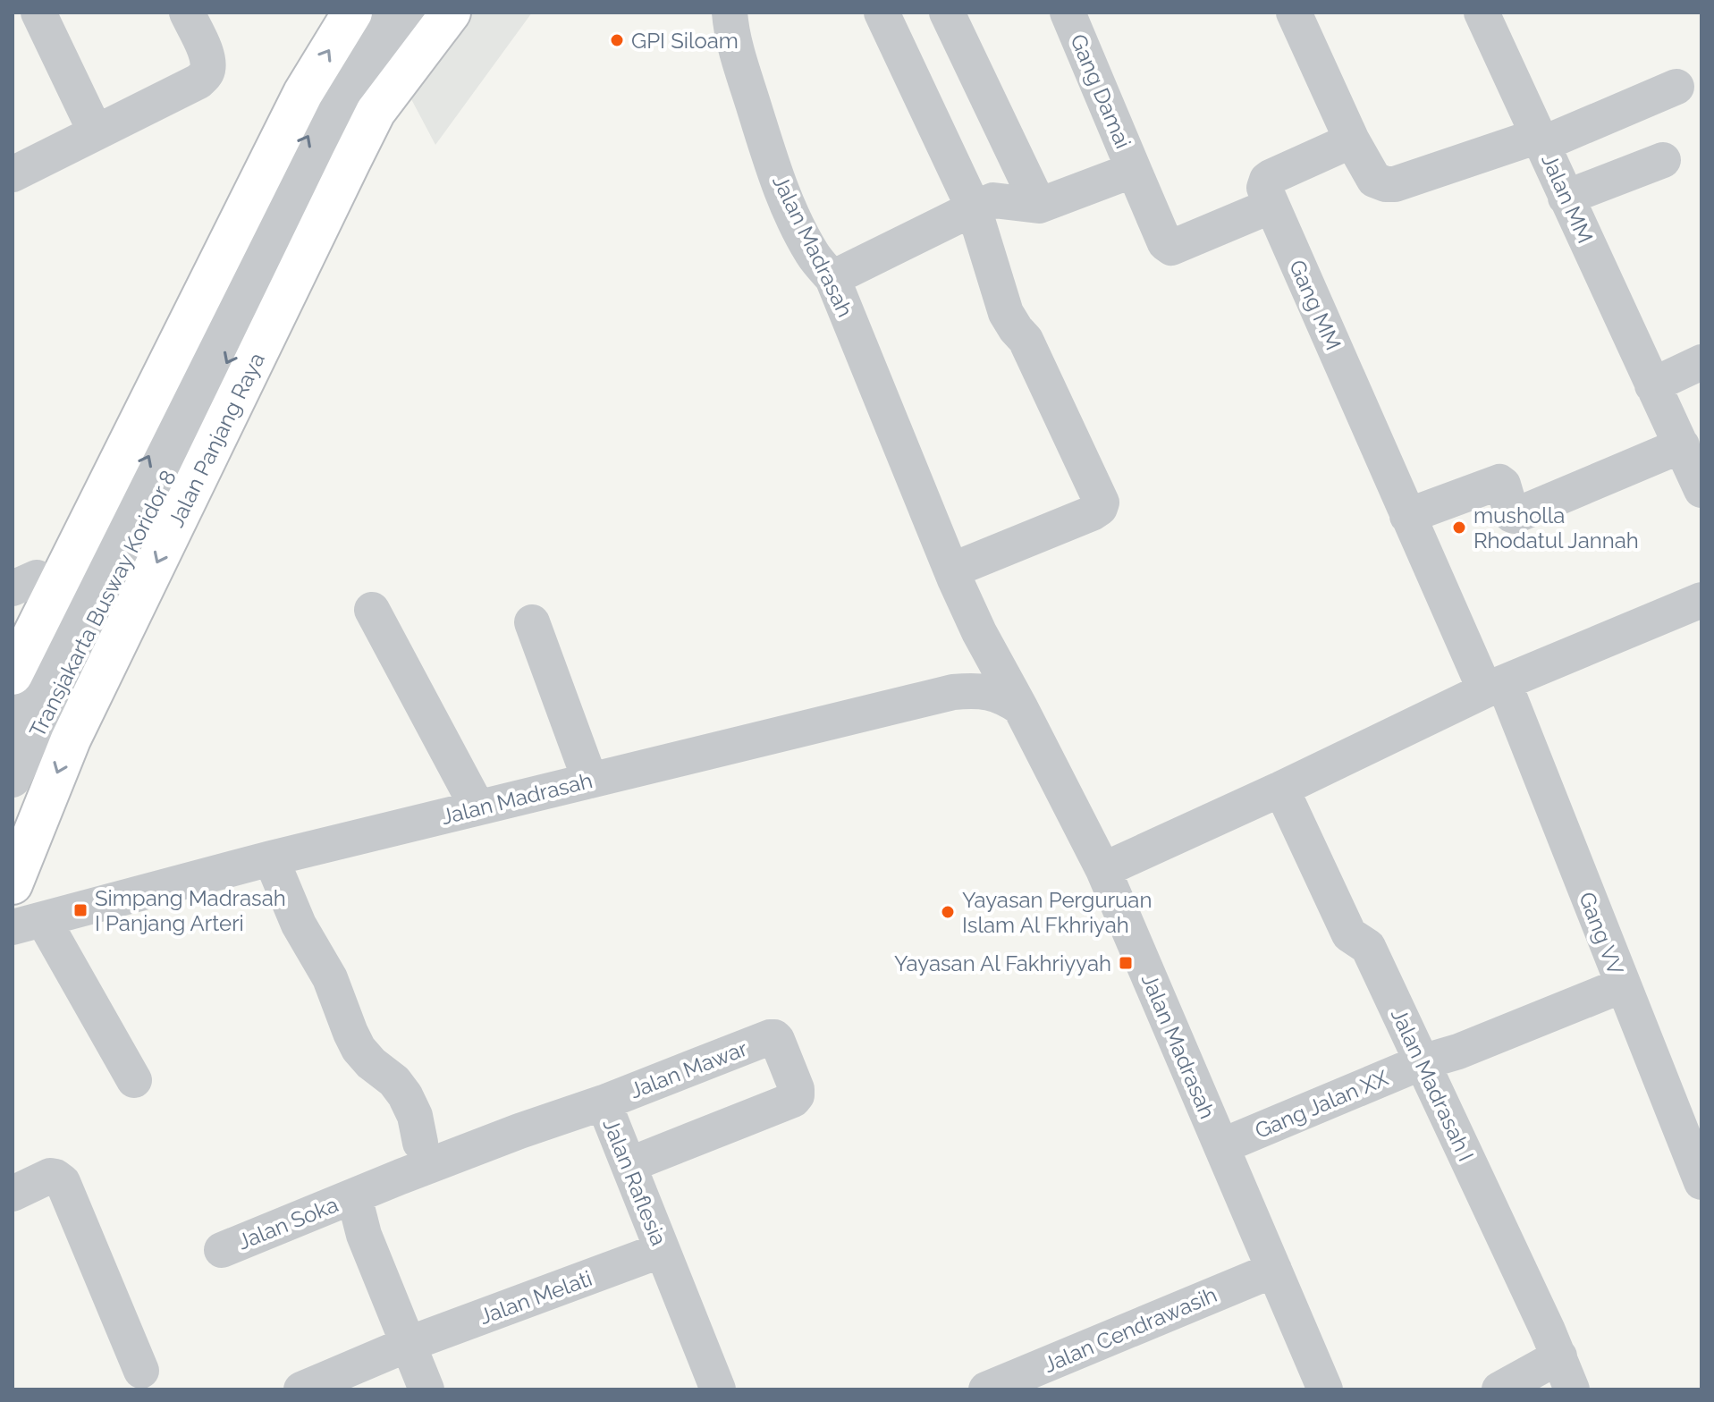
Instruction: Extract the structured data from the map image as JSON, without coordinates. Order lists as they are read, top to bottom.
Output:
{
  "streets": {
    "main road": ["Jalan Panjang Raya"],
    "street": [
      "Gang Damai",
      "Jalan MM",
      "Jalan Madrasah",
      "Gang MM",
      "Transjakarta Busway Koridor 8",
      "Gang VV",
      "Jalan Mawar",
      "Jalan Madrasah I",
      "Gang Jalan XX",
      "Jalan Raflesia",
      "Jalan Soka",
      "Jalan Melati",
      "Jalan Cendrawasih"
    ]
  },
  "crossings": [
    ["Jalan Madrasah", "Gang Jalan XX"],
    ["Jalan Madrasah", "Jalan Cendrawasih"],
    ["Gang MM", "Gang VV"],
    ["Gang VV", "Gang Jalan XX"],
    ["Jalan Mawar", "Jalan Raflesia"],
    ["Jalan Madrasah I", "Gang Jalan XX"],
    ["Jalan Raflesia", "Jalan Soka"],
    ["Jalan Raflesia", "Jalan Melati"]
  ],
  "places": {
    "other": ["GPI Siloam", "musholla Rhodatul Jannah", "Yayasan Perguruan Islam Al Fkhriyah"],
    "transit": ["Simpang Madrasah I Panjang Arteri", "Yayasan Al Fakhriyyah"]
  }
}
